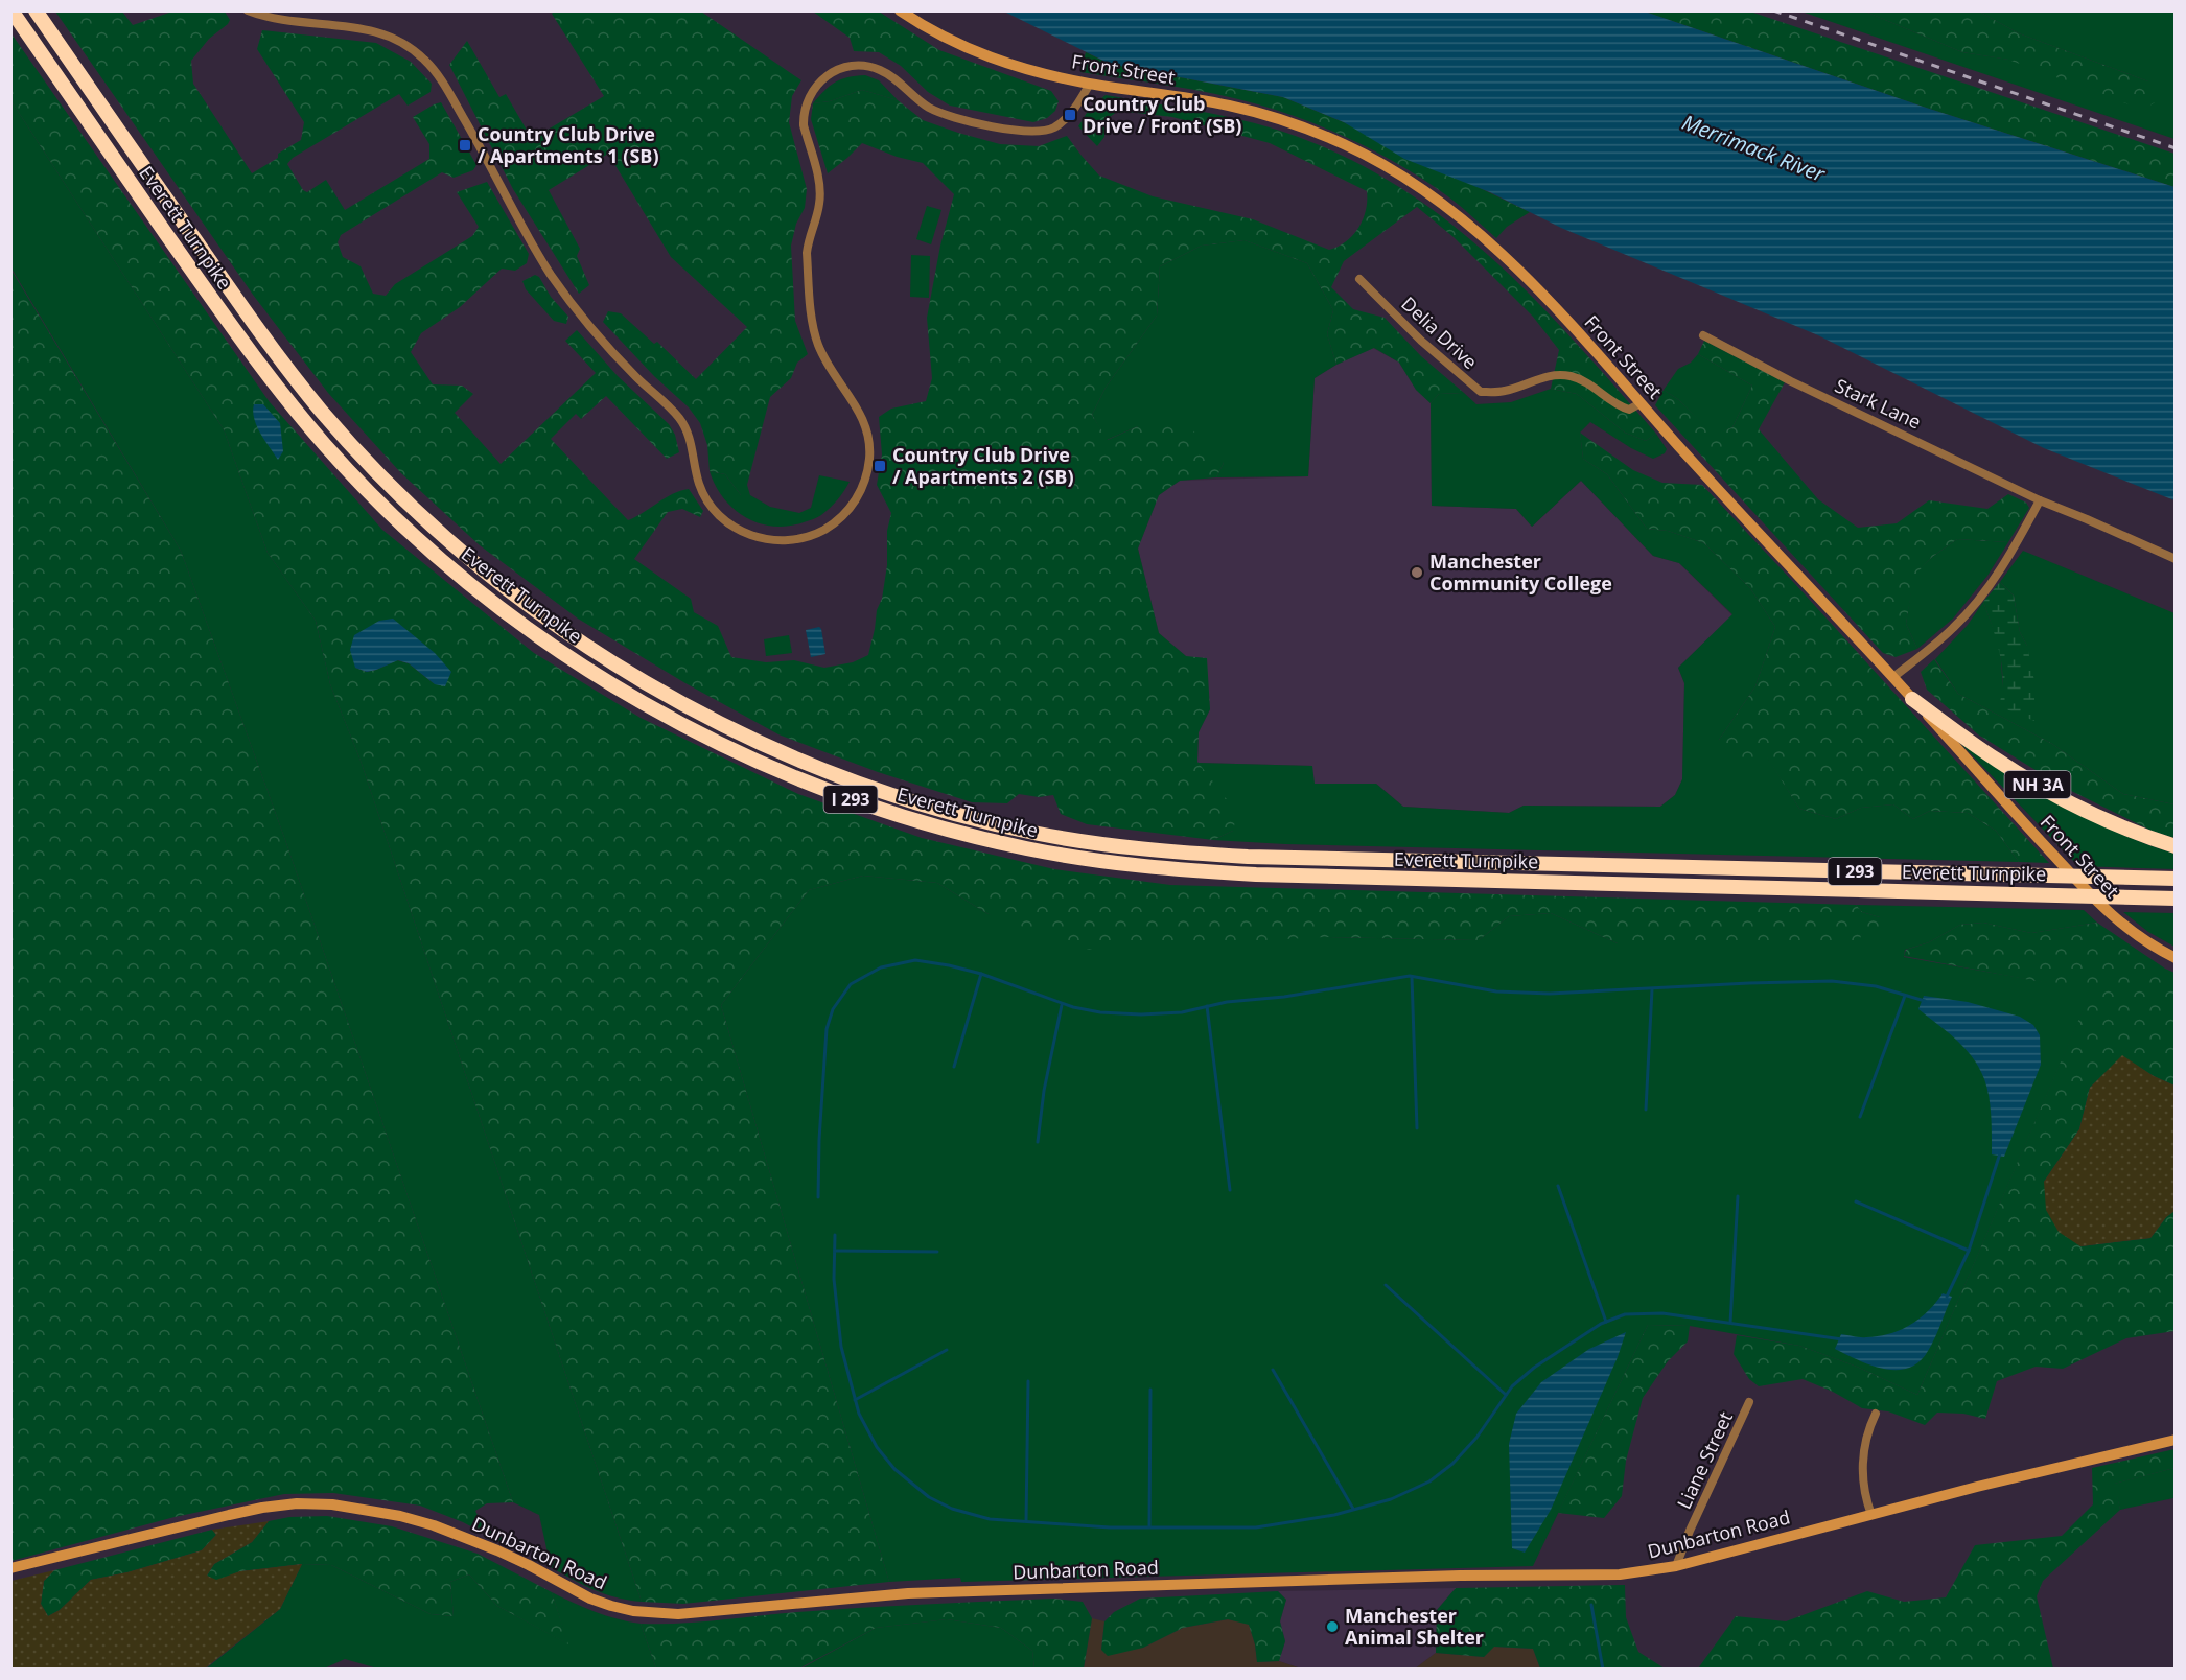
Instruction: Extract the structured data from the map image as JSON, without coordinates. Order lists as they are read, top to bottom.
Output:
{
  "streets": {
    "highway": ["Everett Turnpike", "NH 3A", "I 293"],
    "street": [
      "Front Street",
      "Delia Drive",
      "Stark Lane",
      "Liane Street",
      "Dunbarton Road"
    ]
  },
  "crossings": [
    ["Front Street", "Delia Drive"],
    ["Front Street", "NH 3A"],
    ["Liane Street", "Dunbarton Road"]
  ],
  "water": ["Merrimack River"],
  "places": {
    "transit": ["Country Club Drive / Front (SB)", "Country Club Drive / Apartments 1 (SB)", "Country Club Drive / Apartments 2 (SB)"],
    "other": ["Manchester Community College", "Manchester Animal Shelter"]
  }
}
